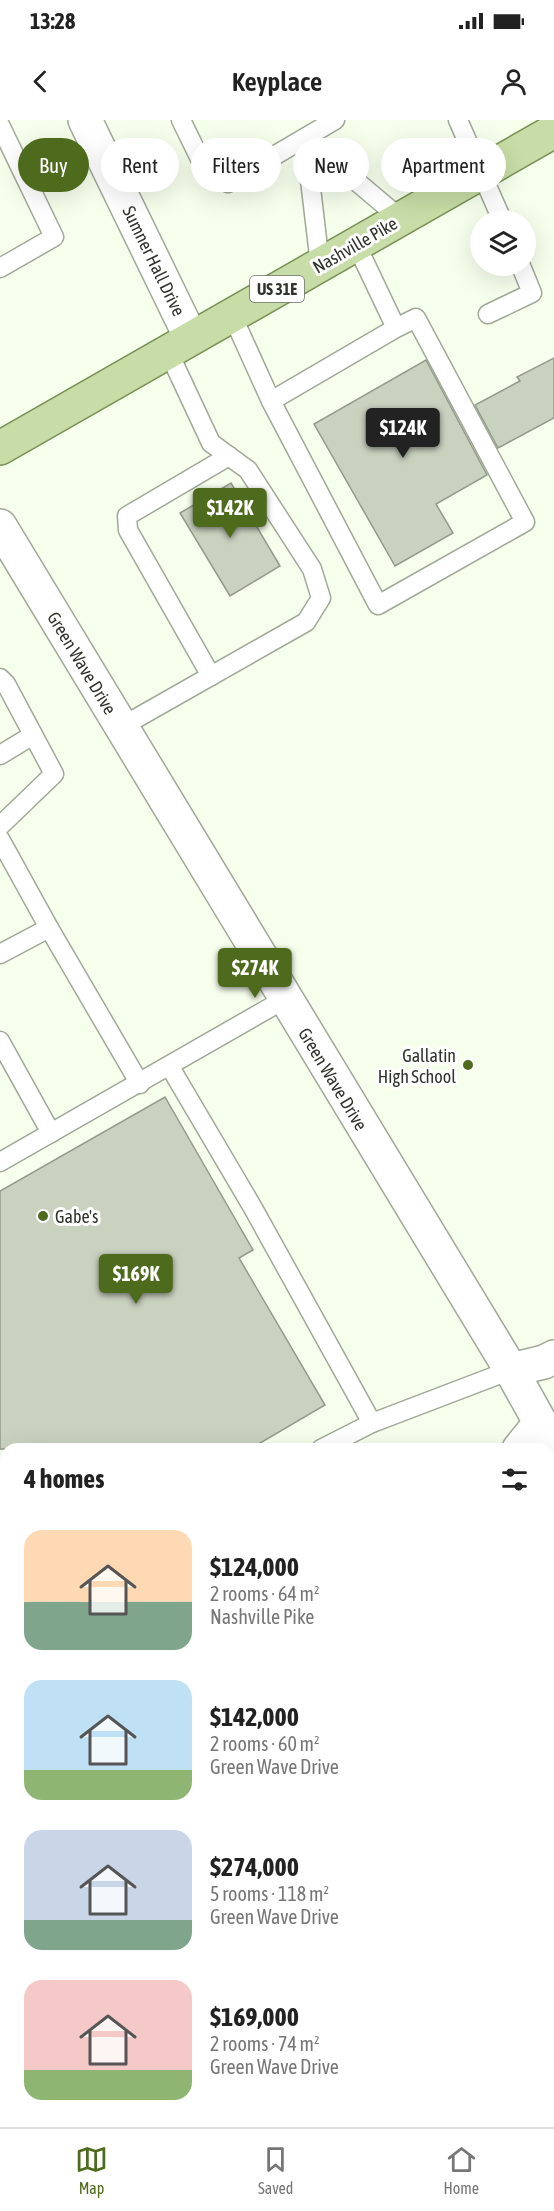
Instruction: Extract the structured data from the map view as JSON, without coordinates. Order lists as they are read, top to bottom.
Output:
{
  "streets": {
    "main road": ["Nashville Pike", "US 31E"],
    "street": ["Sumner Hall Drive", "Green Wave Drive"]
  },
  "crossings": [
    ["Nashville Pike", "Sumner Hall Drive"]
  ],
  "places": ["Gallatin High School", "Gabe's"],
  "page": {
    "status": "13:28",
    "header": "Keyplace",
    "chip": [
      "Buy",
      "Rent",
      "Filters",
      "New",
      "Apartment"
    ],
    "price": [
      "$124K",
      "$142K",
      "$274K",
      "$169K"
    ],
    "heading": "4 homes",
    "list": [
      {
        "name": "$124,000",
        "note": "2 rooms · 64 m² · Nashville Pike"
      },
      {
        "name": "$142,000",
        "note": "2 rooms · 60 m² · Green Wave Drive"
      },
      {
        "name": "$274,000",
        "note": "5 rooms · 118 m² · Green Wave Drive"
      },
      {
        "name": "$169,000",
        "note": "2 rooms · 74 m² · Green Wave Drive"
      }
    ],
    "tabs": ["Map", "Saved", "Home"]
  }
}
